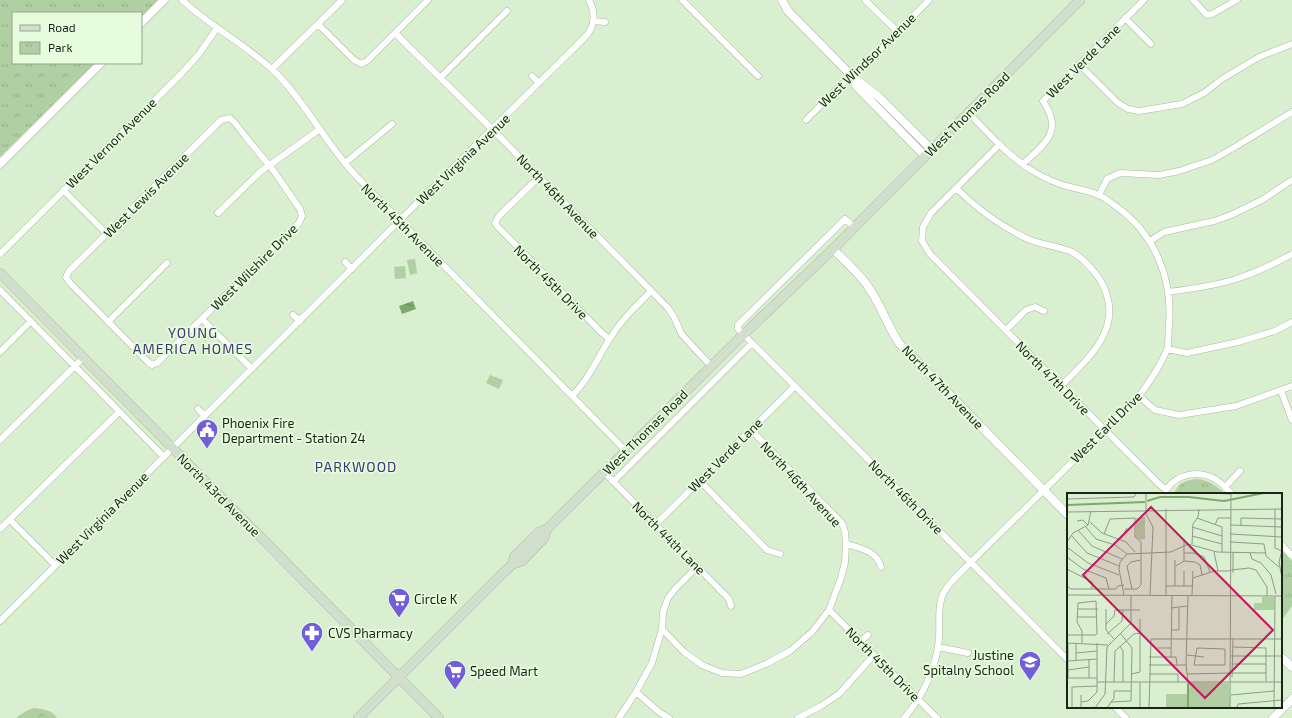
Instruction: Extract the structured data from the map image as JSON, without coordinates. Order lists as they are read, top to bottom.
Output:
{
  "streets": {
    "main road": ["West Thomas Road", "North 43rd Avenue"],
    "street": [
      "West Windsor Avenue",
      "West Verde Lane",
      "West Vernon Avenue",
      "West Virginia Avenue",
      "West Lewis Avenue",
      "North 46th Avenue",
      "North 45th Avenue",
      "West Wilshire Drive",
      "North 45th Drive",
      "North 47th Drive",
      "North 47th Avenue",
      "West Earll Drive",
      "North 46th Drive",
      "North 44th Lane"
    ]
  },
  "crossings": [
    ["West Verde Lane", "North 46th Avenue"],
    ["West Verde Lane", "West Earll Drive"],
    ["West Verde Lane", "North 46th Drive"],
    ["West Verde Lane", "North 44th Lane"],
    ["West Thomas Road", "North 46th Avenue"],
    ["West Thomas Road", "North 45th Avenue"],
    ["West Thomas Road", "North 47th Avenue"],
    ["West Thomas Road", "West Earll Drive"],
    ["West Thomas Road", "North 43rd Avenue"],
    ["West Thomas Road", "North 46th Drive"],
    ["West Thomas Road", "North 44th Lane"],
    ["West Vernon Avenue", "North 45th Avenue"],
    ["West Virginia Avenue", "North 46th Avenue"],
    ["West Virginia Avenue", "North 45th Avenue"],
    ["West Virginia Avenue", "North 43rd Avenue"],
    ["West Lewis Avenue", "West Wilshire Drive"],
    ["North 46th Avenue", "North 45th Drive"],
    ["North 45th Drive", "West Earll Drive"],
    ["North 47th Drive", "West Earll Drive"],
    ["North 47th Avenue", "West Earll Drive"],
    ["West Earll Drive", "North 46th Drive"]
  ],
  "districts": ["YOUNG AMERICA HOMES", "PARKWOOD"],
  "places": {
    "public building": ["Phoenix Fire Department - Station 24"],
    "supermarket": ["Circle K", "Speed Mart"],
    "pharmacy": ["CVS Pharmacy"],
    "school or university": ["Justine Spitalny School"]
  },
  "legend": ["Road", "Park"]
}
